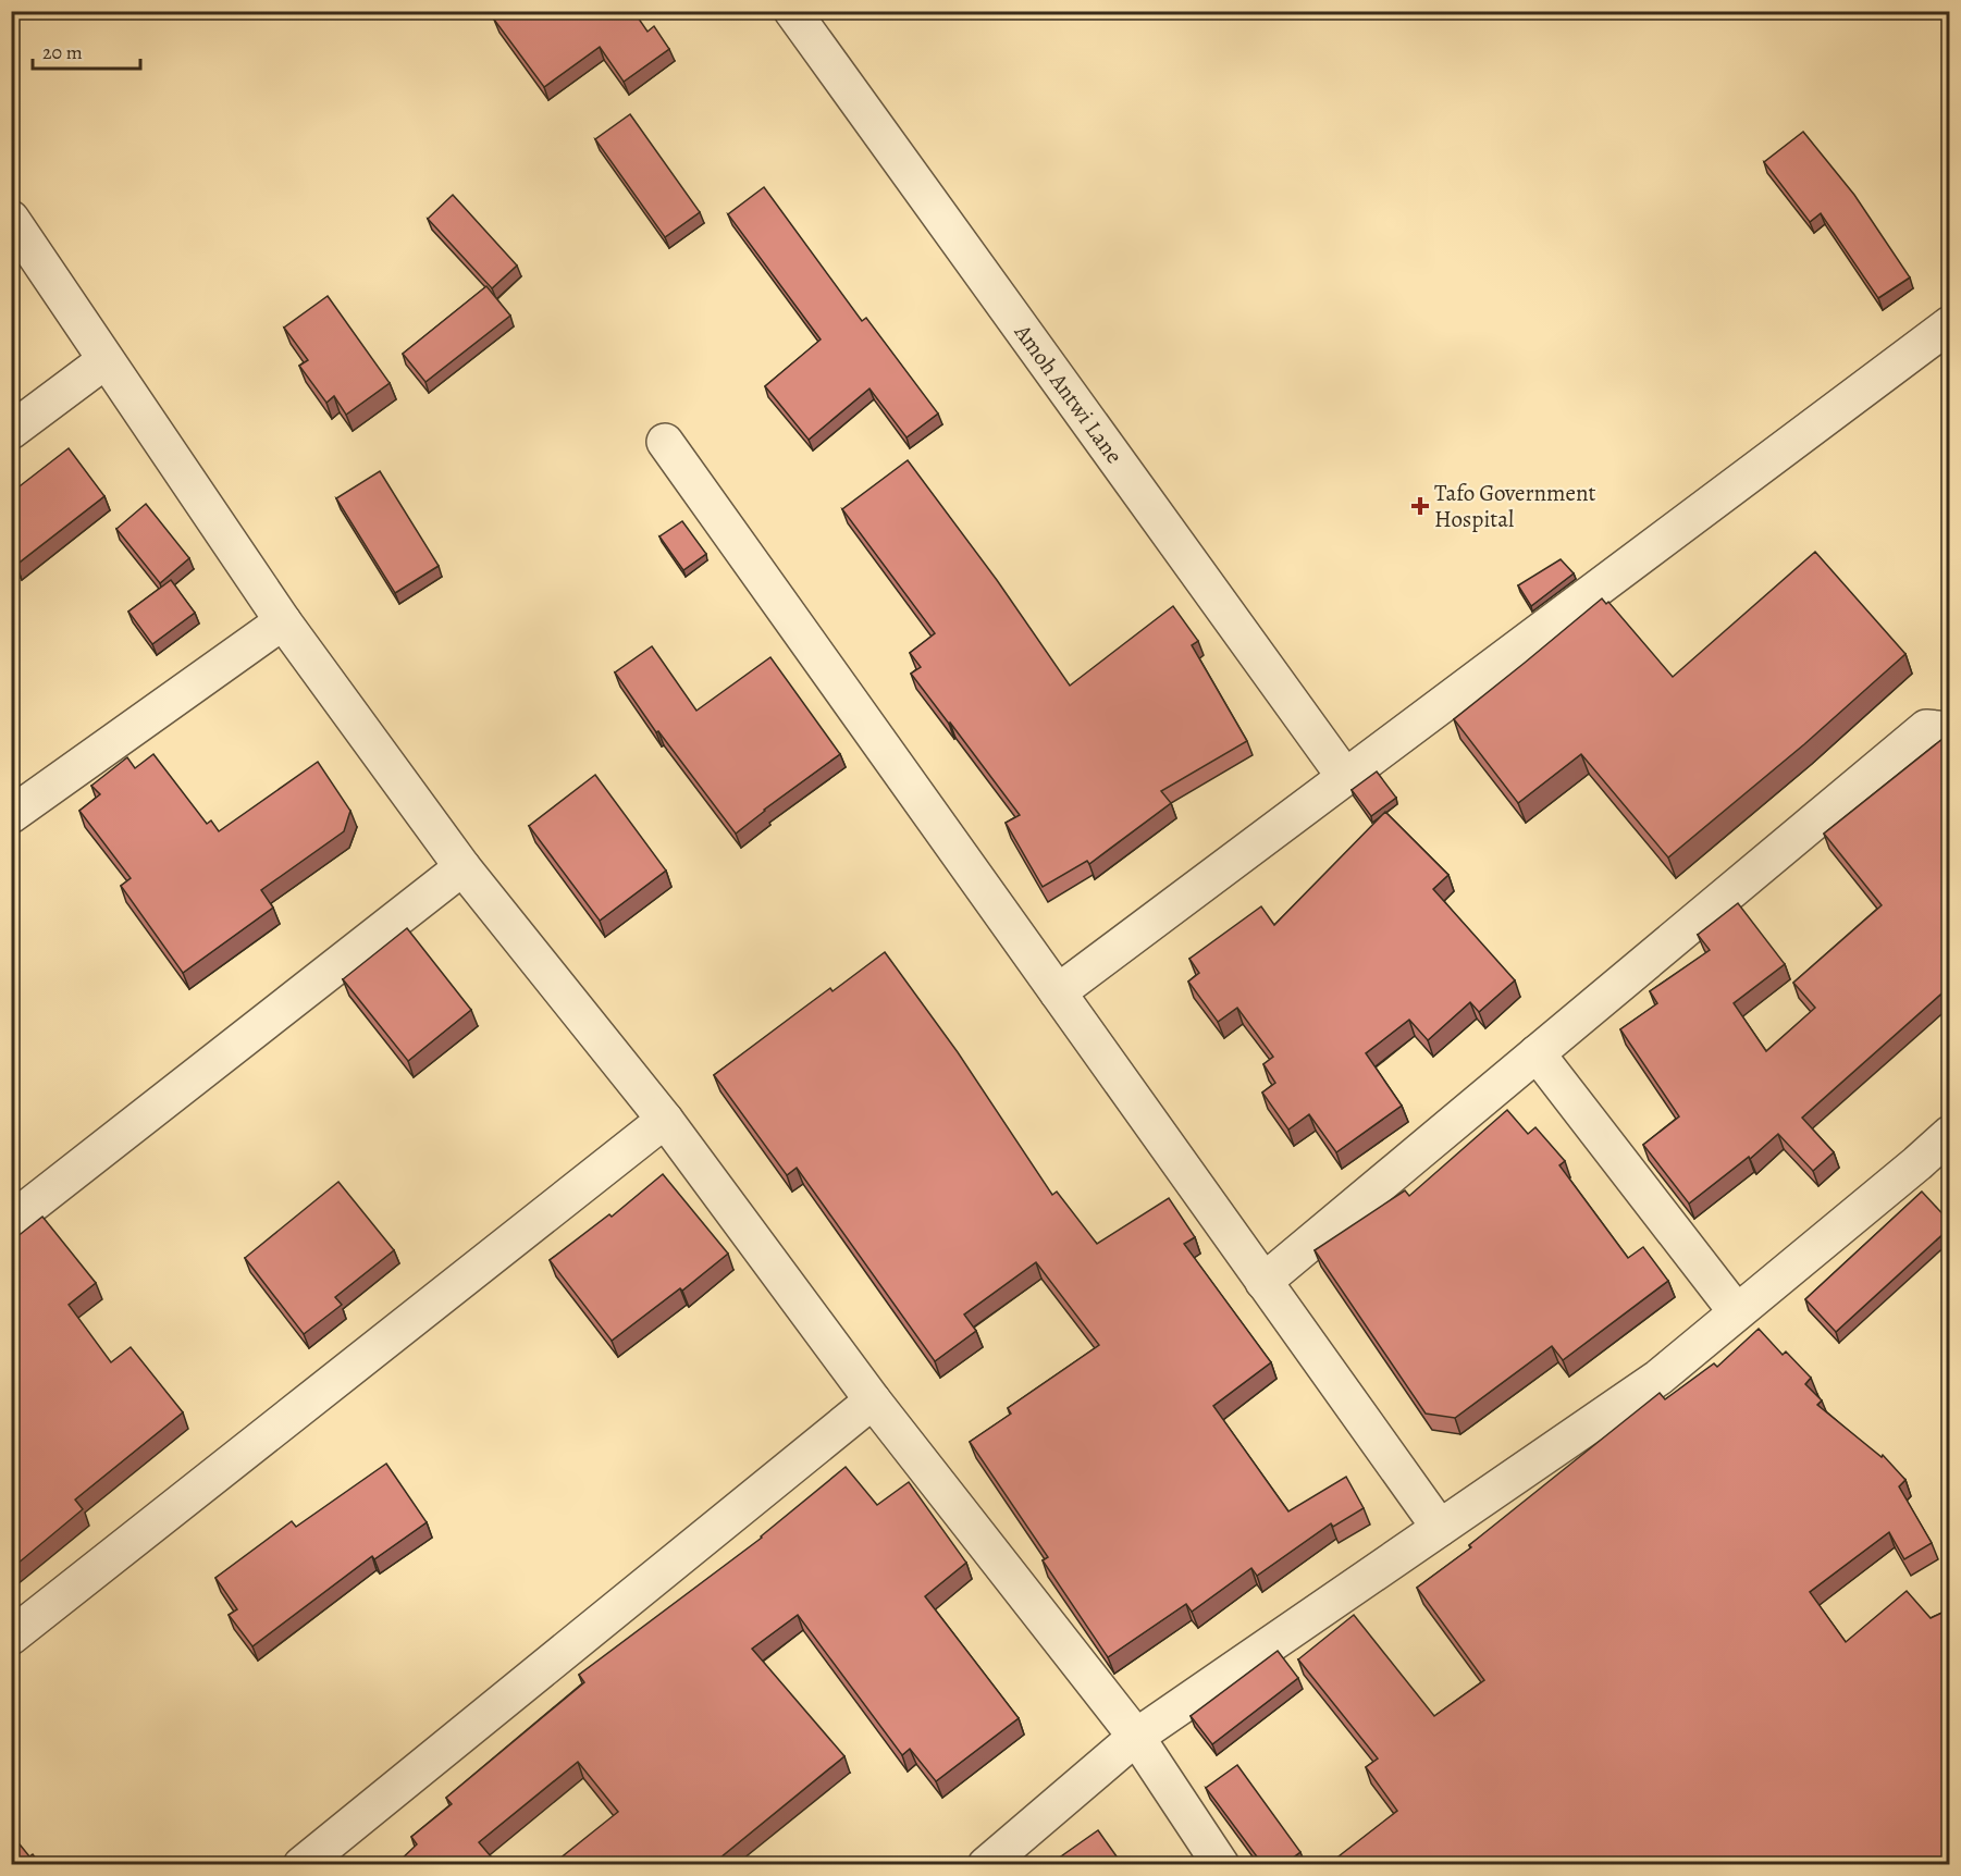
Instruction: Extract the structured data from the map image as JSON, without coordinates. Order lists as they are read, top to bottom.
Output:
{
  "streets": {
    "street": ["Amoh Antwi Lane"]
  },
  "places": {
    "health": ["Tafo Government Hospital"]
  },
  "scale_bar": "20 m"
}
